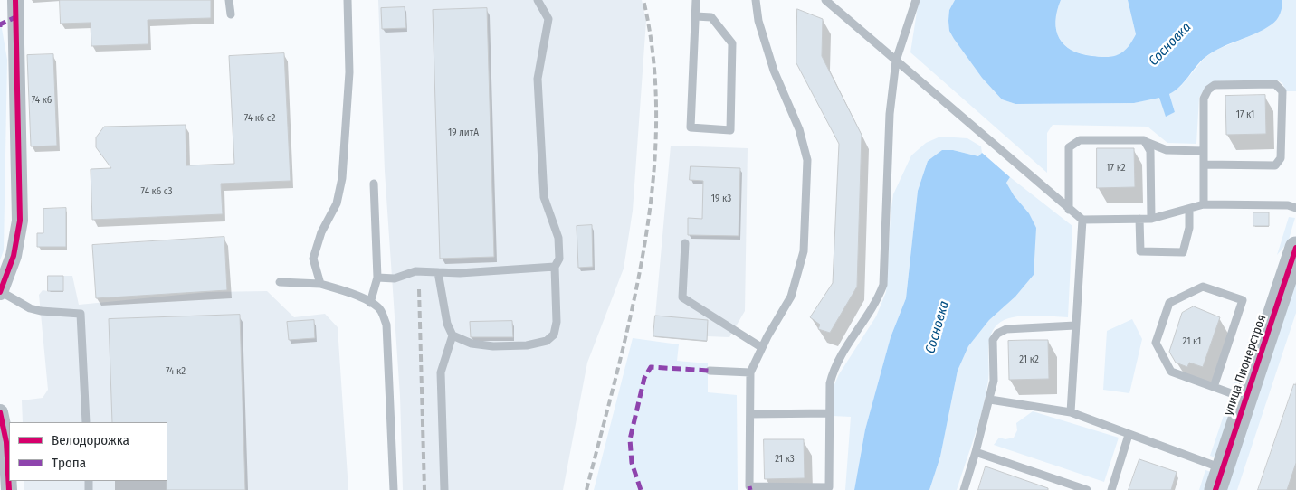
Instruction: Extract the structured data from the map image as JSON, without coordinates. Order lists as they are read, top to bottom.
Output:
{
  "streets": {
    "street": ["улица Пионерстроя"]
  },
  "water": ["Сосновка"],
  "house_numbers": [
    "74 к6",
    "17 к1",
    "74 к6 с2",
    "19 литА",
    "17 к2",
    "74 к6 с3",
    "19 к3",
    "21 к1",
    "21 к2",
    "74 к2",
    "21 к3"
  ],
  "legend": ["Велодорожка", "Тропа"]
}
